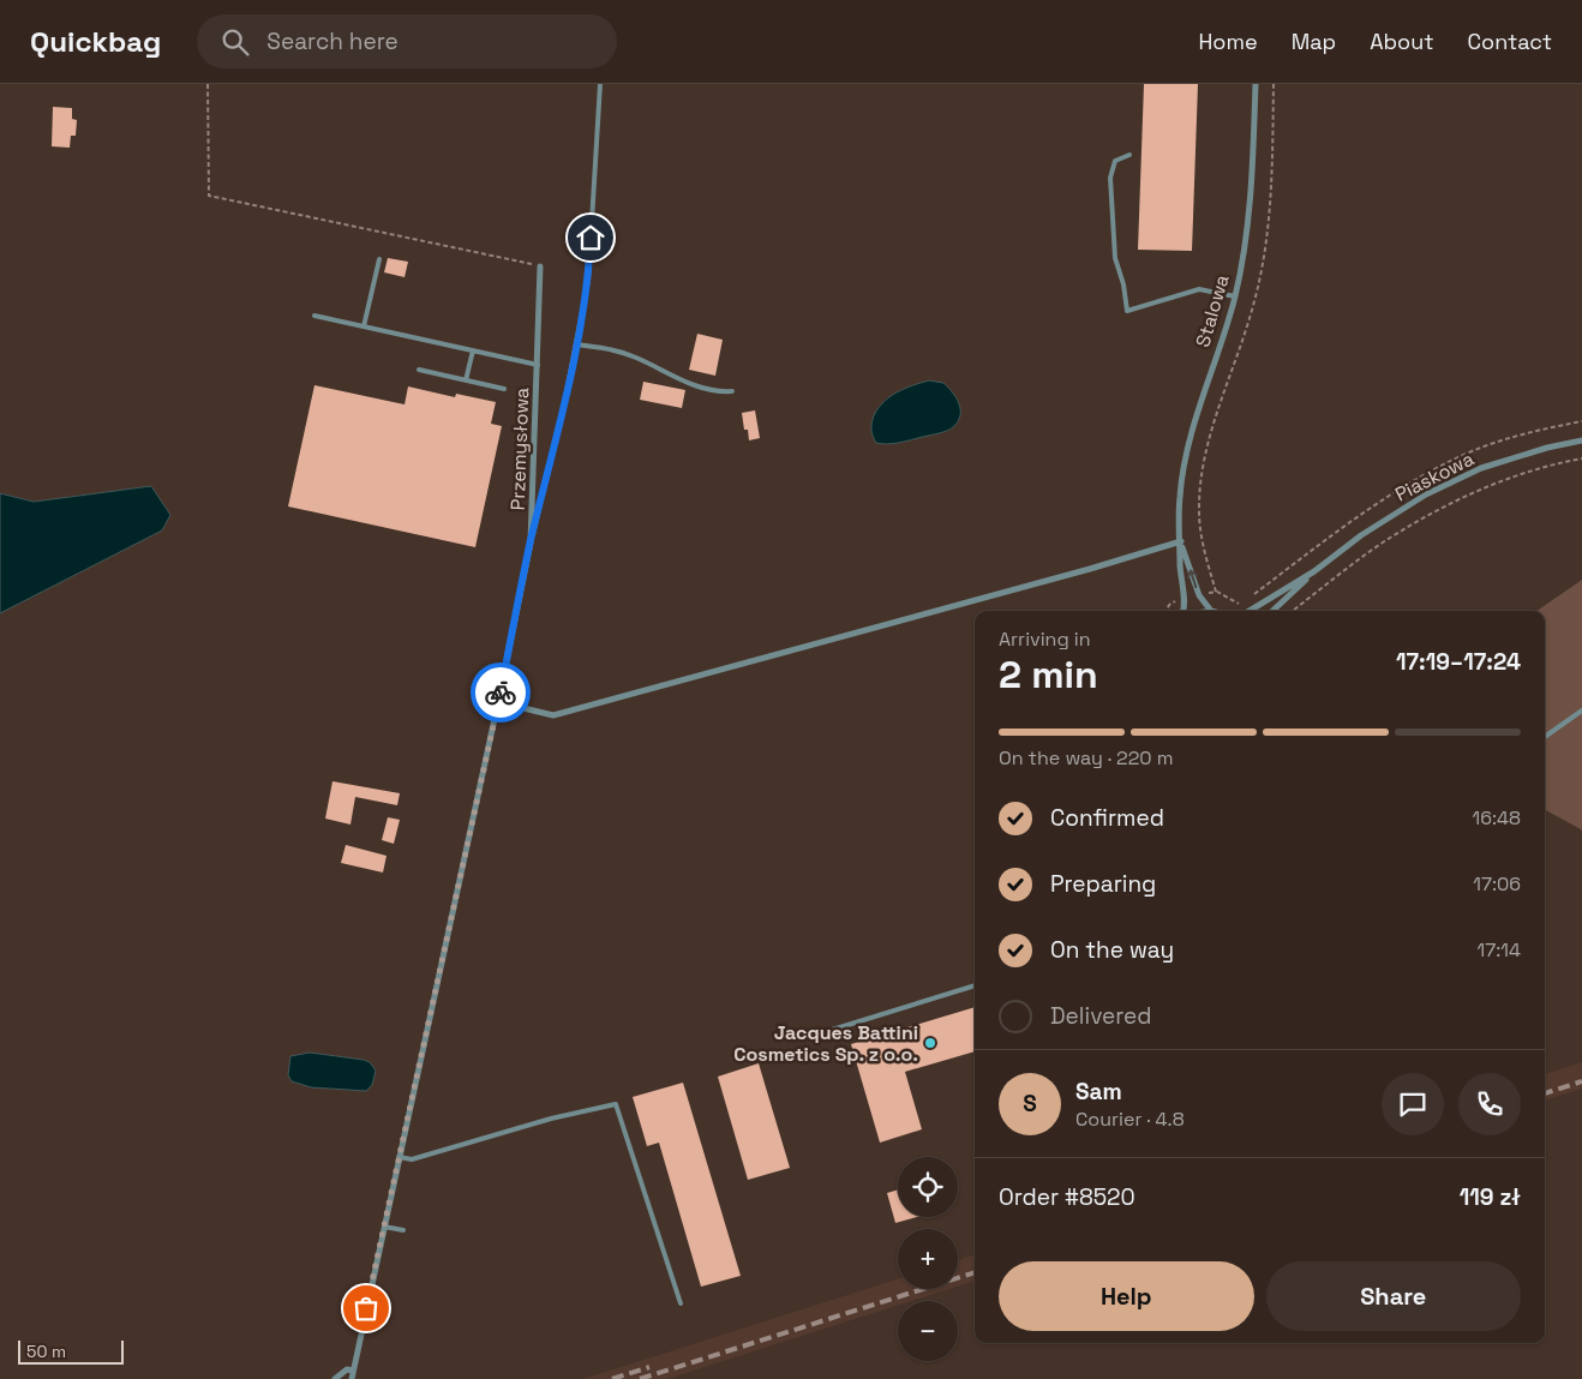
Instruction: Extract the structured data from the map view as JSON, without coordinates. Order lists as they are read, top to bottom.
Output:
{
  "streets": {
    "street": ["Stalowa", "Przemysłowa", "Piaskowa"]
  },
  "places": ["Jacques Battini Cosmetics Sp. z o.o."],
  "scale_bar": "50 m",
  "page": {
    "header": "Quickbag",
    "search": "Search here",
    "nav": [
      "Home",
      "Map",
      "About",
      "Contact"
    ],
    "heading": ["2 min", "Arriving in", "17:19–17:24"],
    "panel": [
      "Sam",
      "Courier · 4.8",
      "Order #8520",
      "119 zł"
    ],
    "bar": "On the way · 220 m",
    "list": [
      ["Confirmed", "16:48"],
      ["Preparing", "17:06"],
      ["On the way", "17:14"],
      "Delivered"
    ],
    "round": "S",
    "map_buttons": ["+", "−"],
    "buttons": ["Help", "Share"],
    "scale": "50 m"
  }
}
